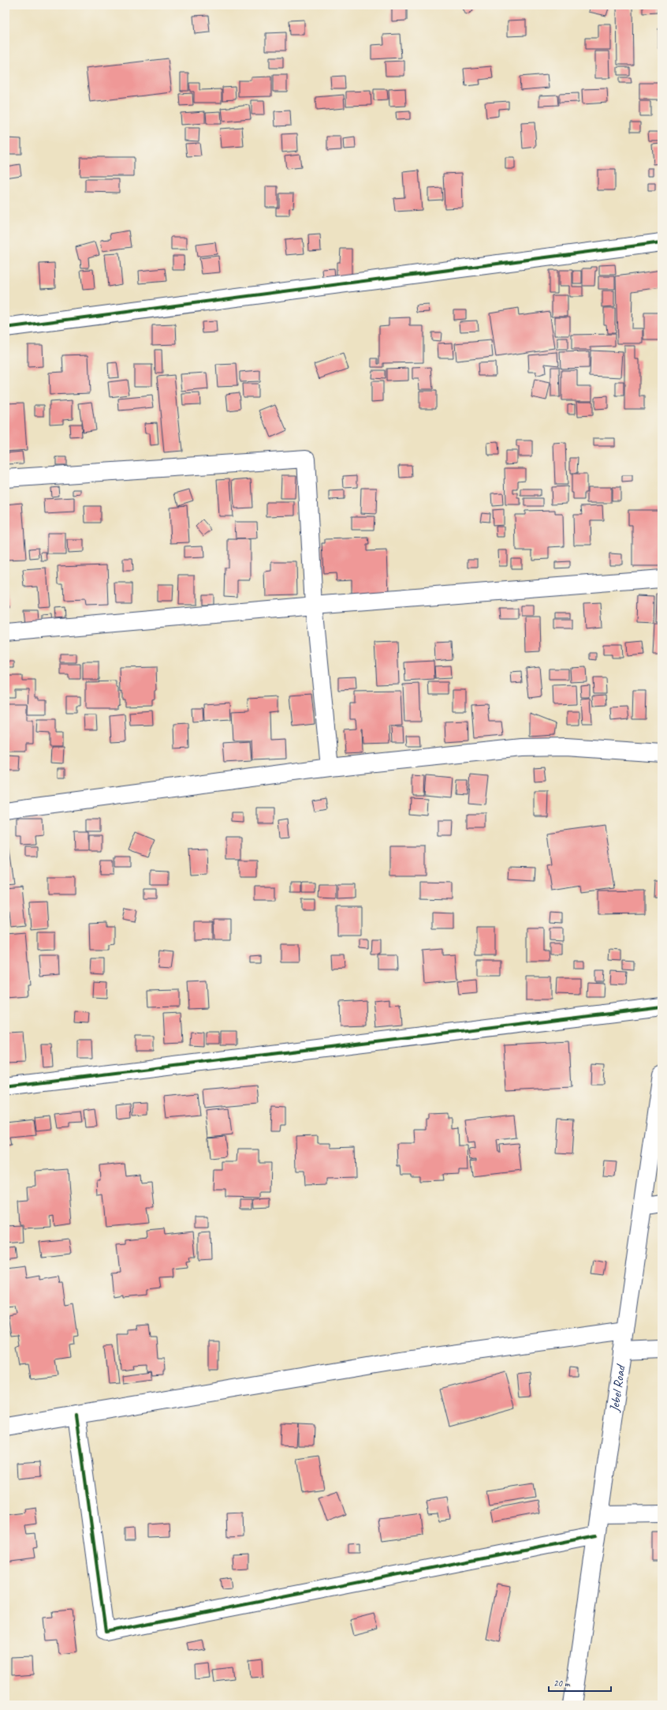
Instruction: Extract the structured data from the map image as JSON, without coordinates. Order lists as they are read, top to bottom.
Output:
{
  "streets": {
    "street": ["Jebel Road"]
  },
  "scale_bar": "20 m"
}
